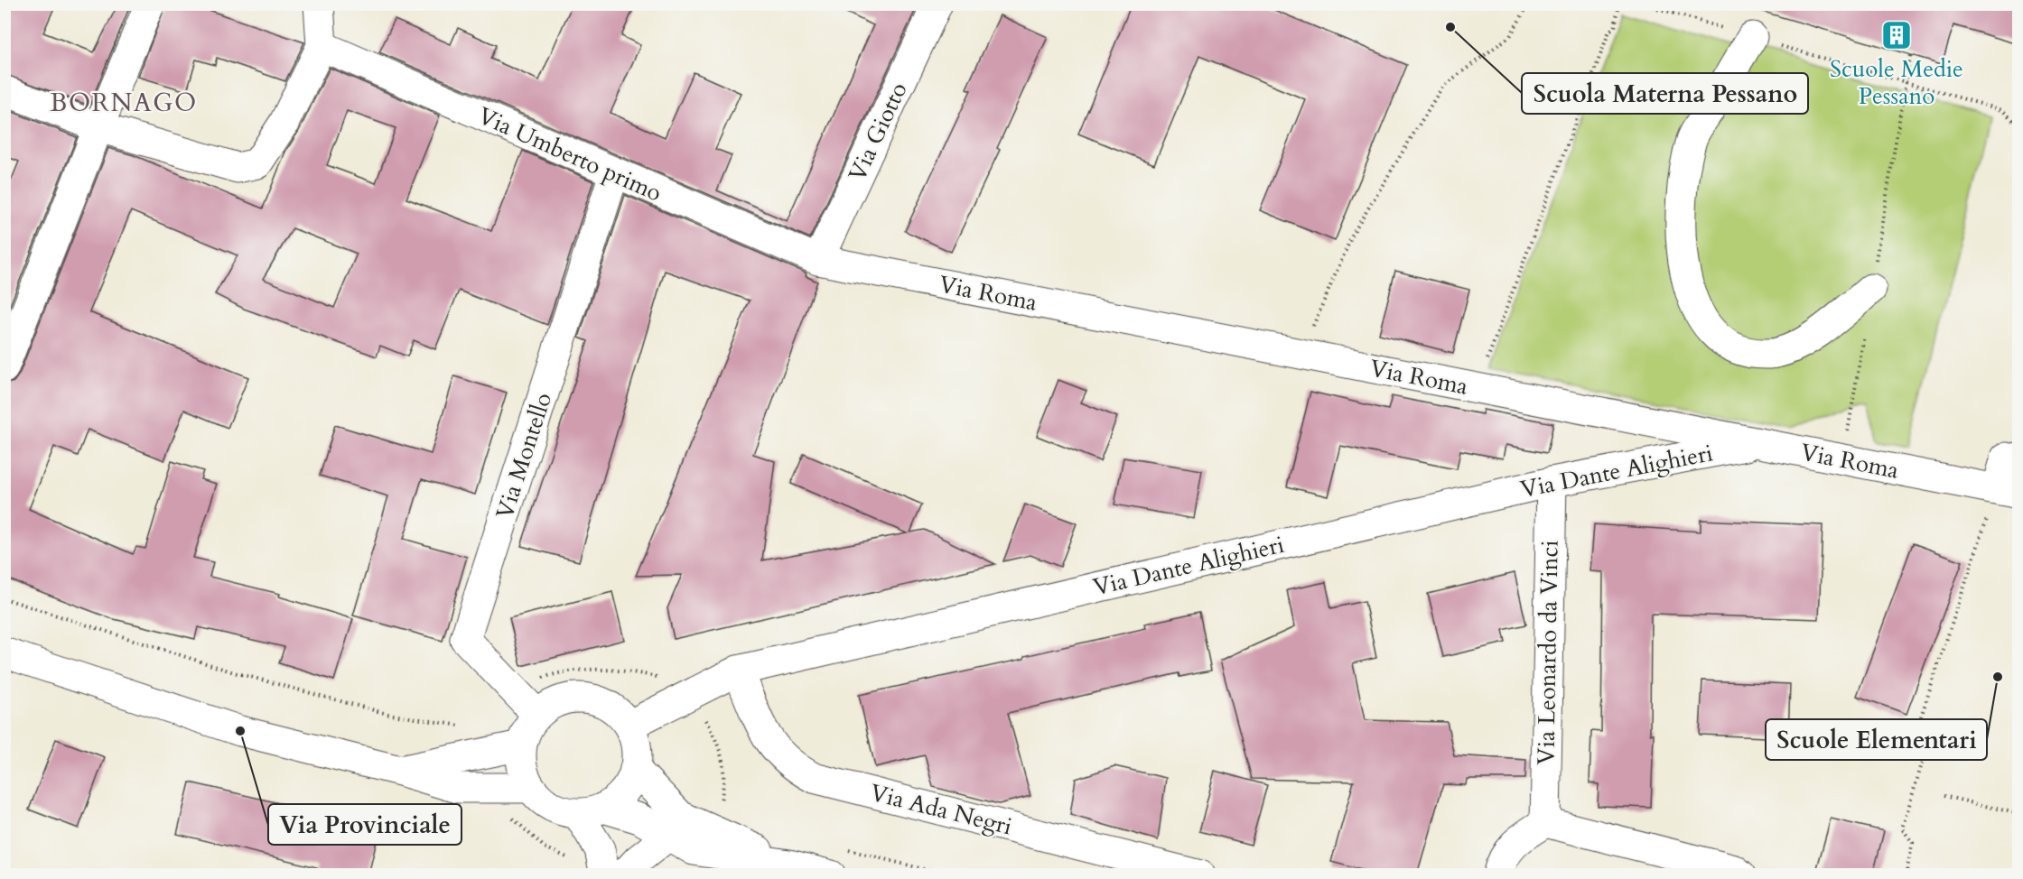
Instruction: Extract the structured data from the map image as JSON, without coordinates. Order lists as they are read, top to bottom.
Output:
{
  "streets": {
    "street": [
      "Via Giotto",
      "Via Umberto primo",
      "Via Roma",
      "Via Montello",
      "Via Dante Alighieri",
      "Via Leonardo da Vinci",
      "Via Ada Negri"
    ]
  },
  "crossings": [
    ["Via Giotto", "Via Umberto primo"],
    ["Via Giotto", "Via Roma"],
    ["Via Umberto primo", "Via Roma"],
    ["Via Umberto primo", "Via Montello"],
    ["Via Roma", "Via Dante Alighieri"],
    ["Via Montello", "Via Dante Alighieri"],
    ["Via Dante Alighieri", "Via Leonardo da Vinci"],
    ["Via Dante Alighieri", "Via Ada Negri"]
  ],
  "districts": ["BORNAGO"],
  "places": {
    "other": ["Scuola Materna Pessano", "Scuole Elementari", "Via Provinciale"],
    "building": ["Scuole Medie Pessano"]
  }
}
